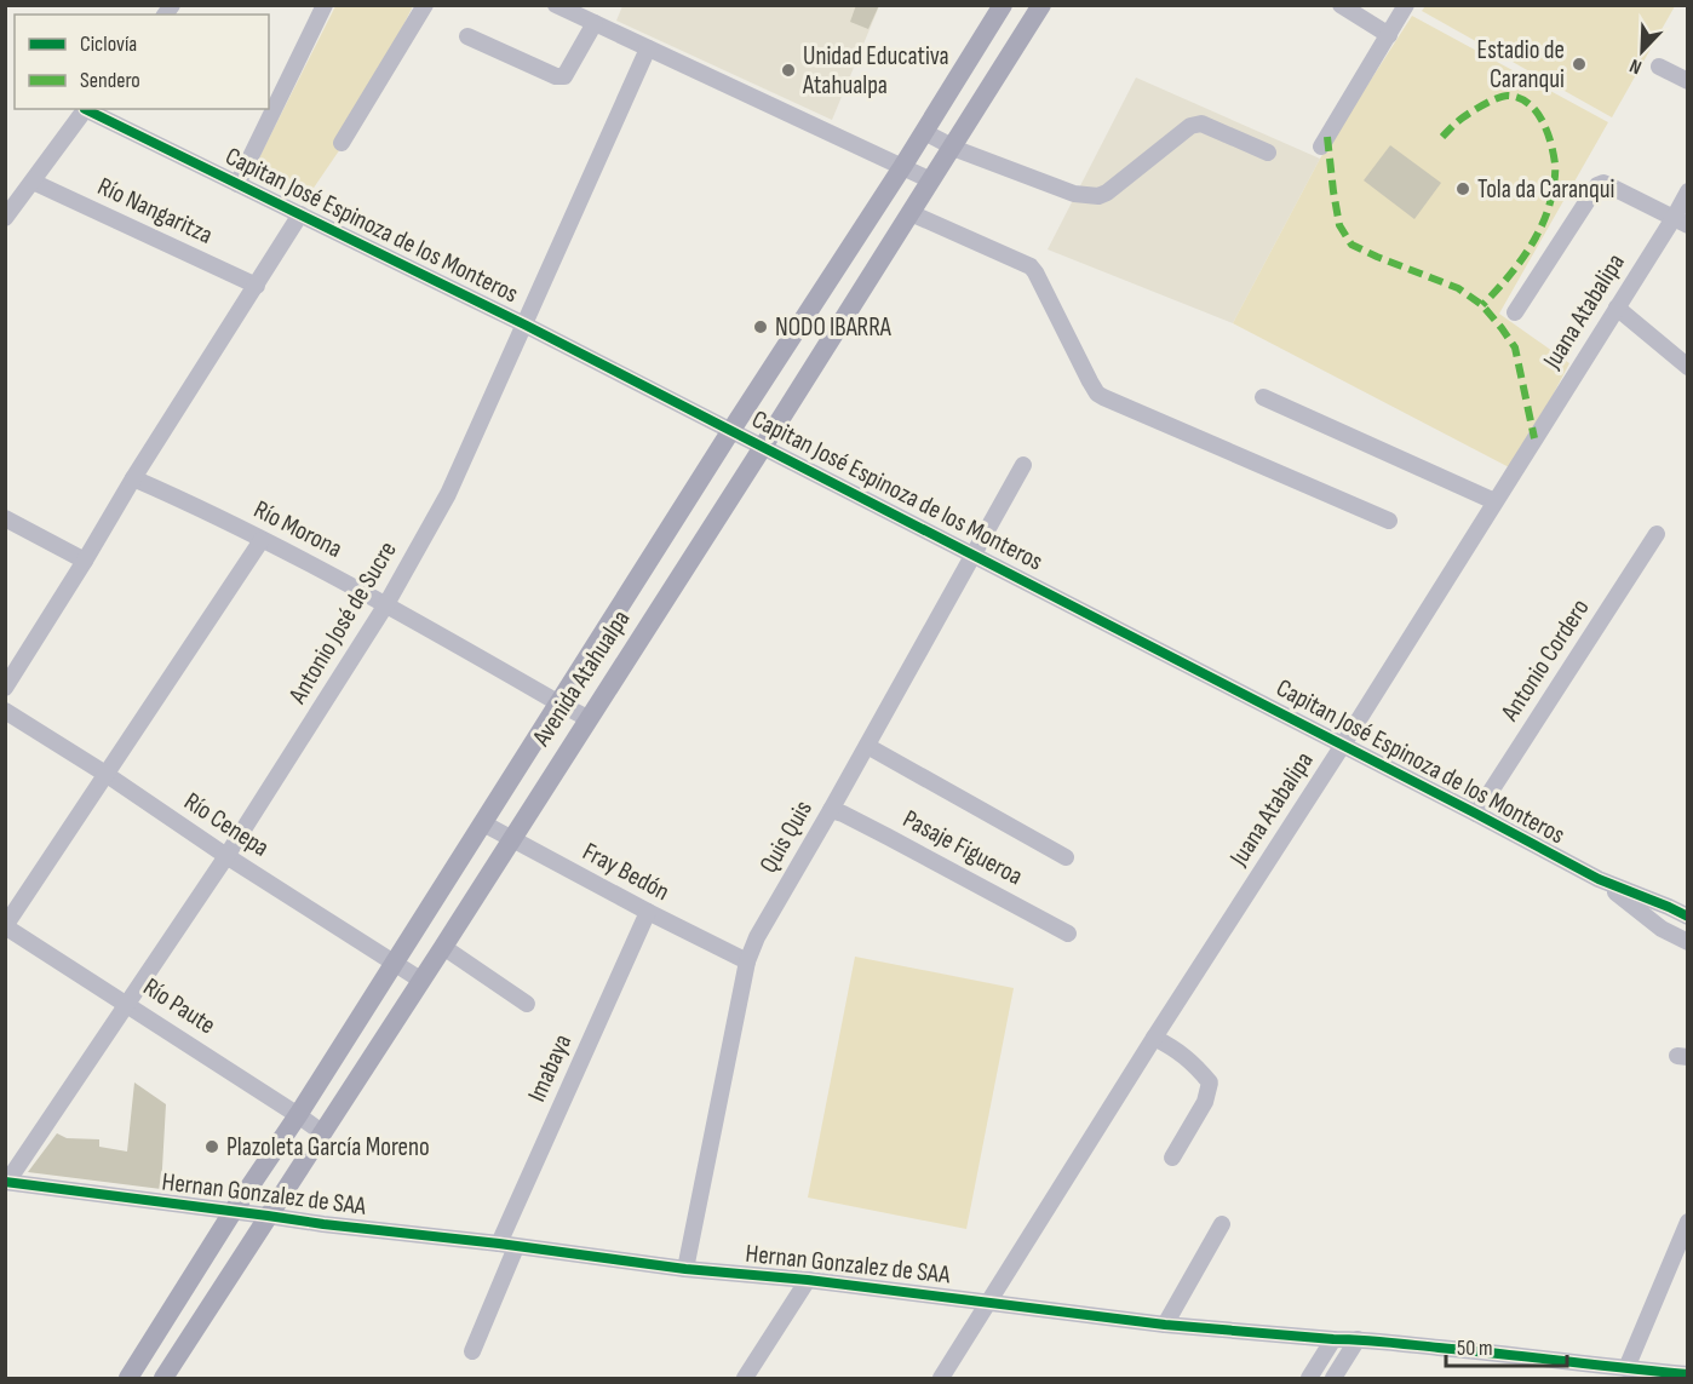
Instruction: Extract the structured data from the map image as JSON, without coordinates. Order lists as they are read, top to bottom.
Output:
{
  "streets": {
    "main road": ["Avenida Atahualpa"],
    "street": [
      "Río Nangaritza",
      "Capitan José Espinoza de los Monteros",
      "Juana Atabalipa",
      "Río Morona",
      "Antonio José de Sucre",
      "Antonio Cordero",
      "Río Cenepa",
      "Quis Quis",
      "Pasaje Figueroa",
      "Fray Bedón",
      "Río Paute",
      "Imabaya",
      "Hernan Gonzalez de SAA"
    ]
  },
  "crossings": [
    ["Capitan José Espinoza de los Monteros", "Juana Atabalipa"],
    ["Capitan José Espinoza de los Monteros", "Antonio José de Sucre"],
    ["Capitan José Espinoza de los Monteros", "Antonio Cordero"],
    ["Capitan José Espinoza de los Monteros", "Avenida Atahualpa"],
    ["Capitan José Espinoza de los Monteros", "Quis Quis"],
    ["Juana Atabalipa", "Hernan Gonzalez de SAA"],
    ["Río Morona", "Antonio José de Sucre"],
    ["Río Morona", "Avenida Atahualpa"],
    ["Antonio José de Sucre", "Río Cenepa"],
    ["Antonio José de Sucre", "Río Paute"],
    ["Antonio José de Sucre", "Hernan Gonzalez de SAA"],
    ["Avenida Atahualpa", "Río Cenepa"],
    ["Avenida Atahualpa", "Fray Bedón"],
    ["Avenida Atahualpa", "Río Paute"],
    ["Avenida Atahualpa", "Hernan Gonzalez de SAA"],
    ["Quis Quis", "Pasaje Figueroa"],
    ["Quis Quis", "Fray Bedón"],
    ["Quis Quis", "Hernan Gonzalez de SAA"],
    ["Fray Bedón", "Imabaya"],
    ["Imabaya", "Hernan Gonzalez de SAA"]
  ],
  "places": [
    "Estadio de Caranqui",
    "Unidad Educativa Atahualpa",
    "Tola da Caranqui",
    "NODO IBARRA",
    "Plazoleta García Moreno"
  ],
  "legend": ["Ciclovía", "Sendero"],
  "scale_bar": "50 m",
  "north": "bottom left"
}
